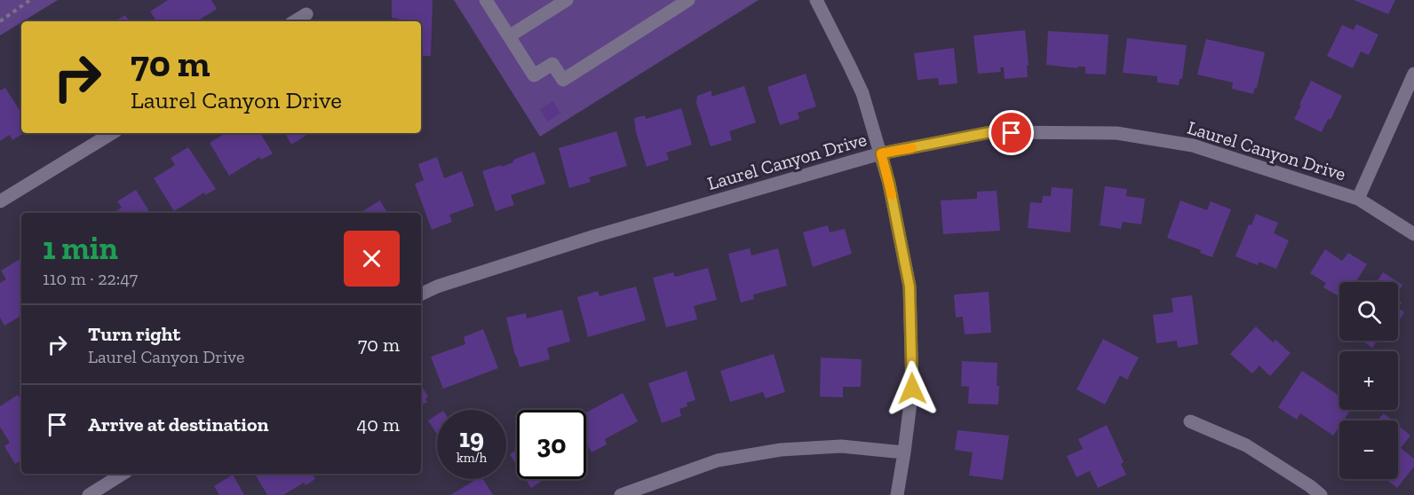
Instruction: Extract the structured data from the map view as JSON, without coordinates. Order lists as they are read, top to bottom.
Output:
{
  "streets": {
    "street": ["Laurel Canyon Drive"]
  },
  "page": {
    "turn": ["70 m", "Laurel Canyon Drive"],
    "heading": ["1 min", "110 m · 22:47"],
    "map_buttons": ["+", "−"],
    "list": [
      {
        "name": "Turn right",
        "note": "Laurel Canyon Drive",
        "value": "70 m"
      },
      {
        "name": "Arrive at destination",
        "value": "40 m"
      }
    ],
    "speed": "19 km/h",
    "limit": "30"
  }
}
